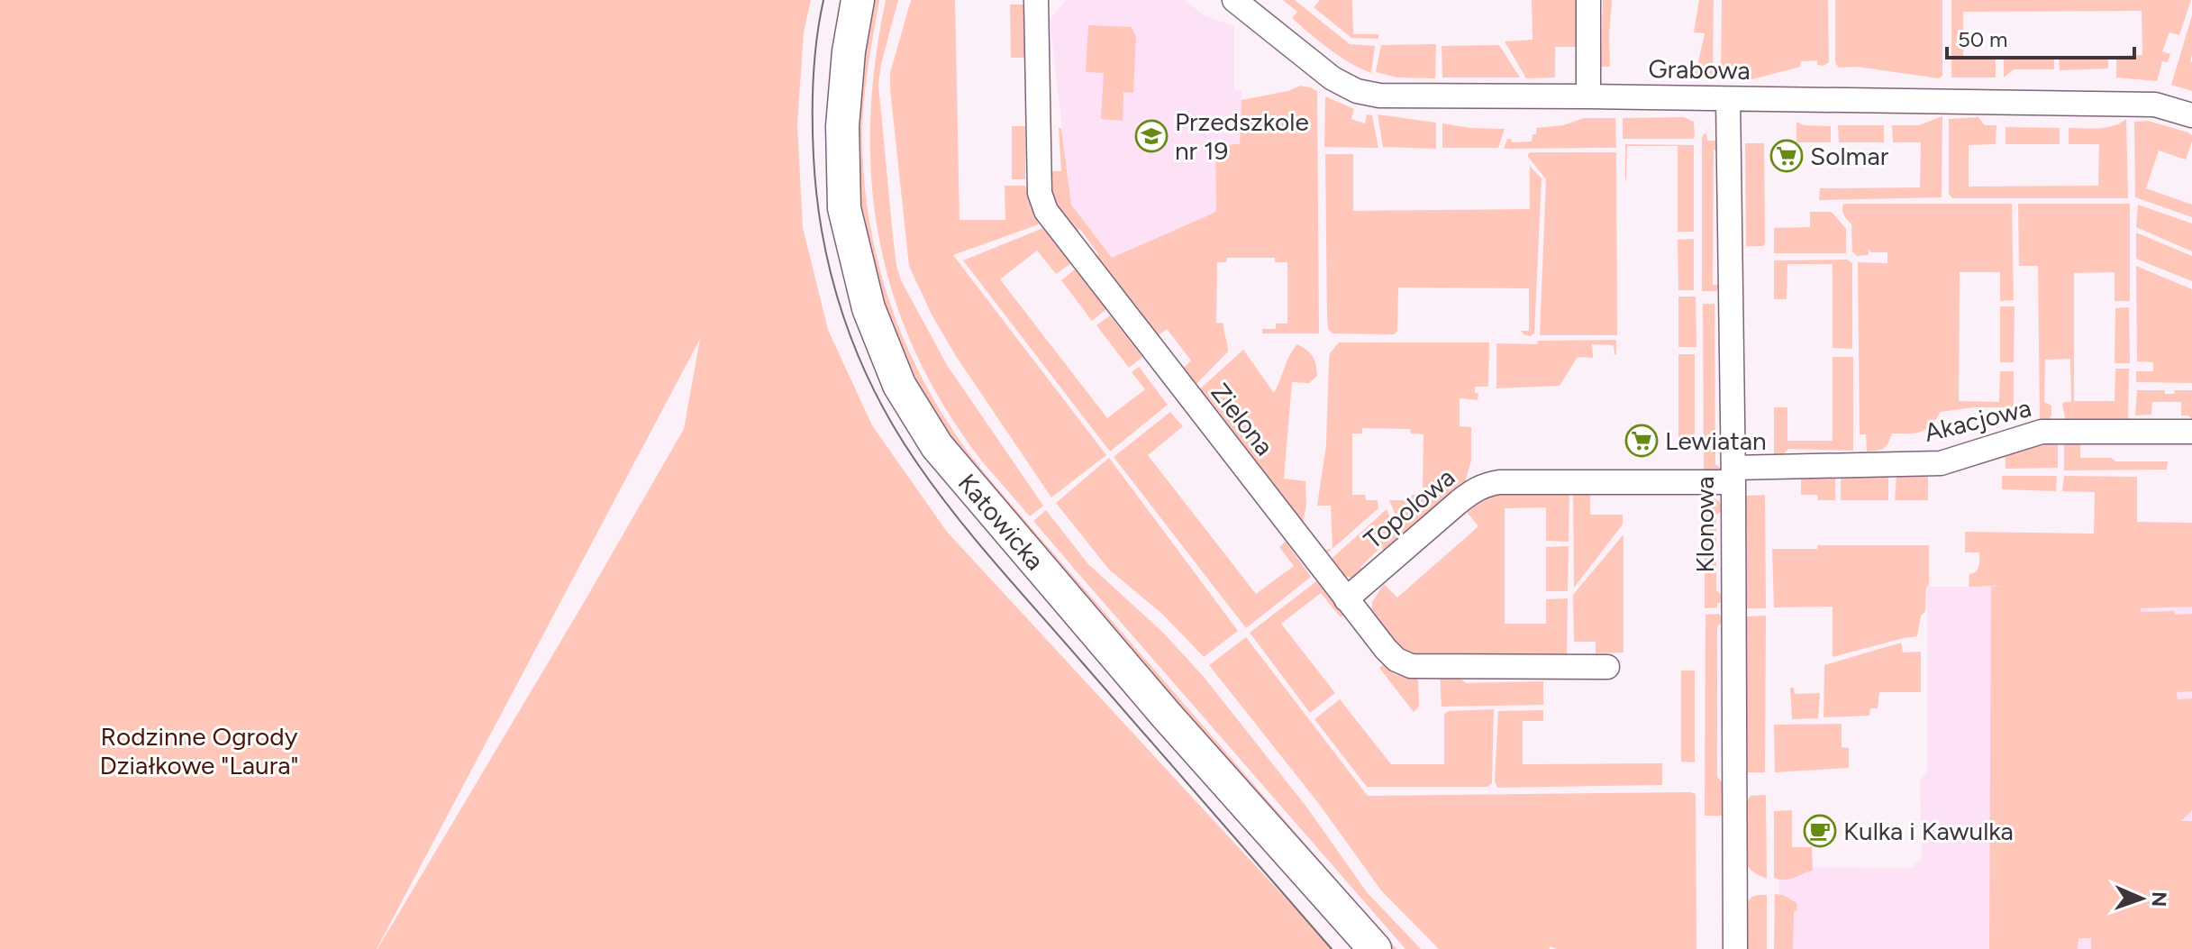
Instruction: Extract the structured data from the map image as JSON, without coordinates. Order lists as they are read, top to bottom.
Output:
{
  "streets": {
    "main road": ["Katowicka"],
    "street": [
      "Grabowa",
      "Zielona",
      "Akacjowa",
      "Topolowa",
      "Klonowa"
    ]
  },
  "crossings": [
    ["Grabowa", "Klonowa"],
    ["Zielona", "Topolowa"],
    ["Akacjowa", "Topolowa"],
    ["Akacjowa", "Klonowa"],
    ["Topolowa", "Klonowa"]
  ],
  "parks": ["Rodzinne Ogrody Działkowe \"Laura\""],
  "places": {
    "school or university": ["Przedszkole nr 19"],
    "supermarket": ["Solmar", "Lewiatan"],
    "cafe": ["Kulka i Kawulka"]
  },
  "scale_bar": "50 m",
  "north": "right"
}
